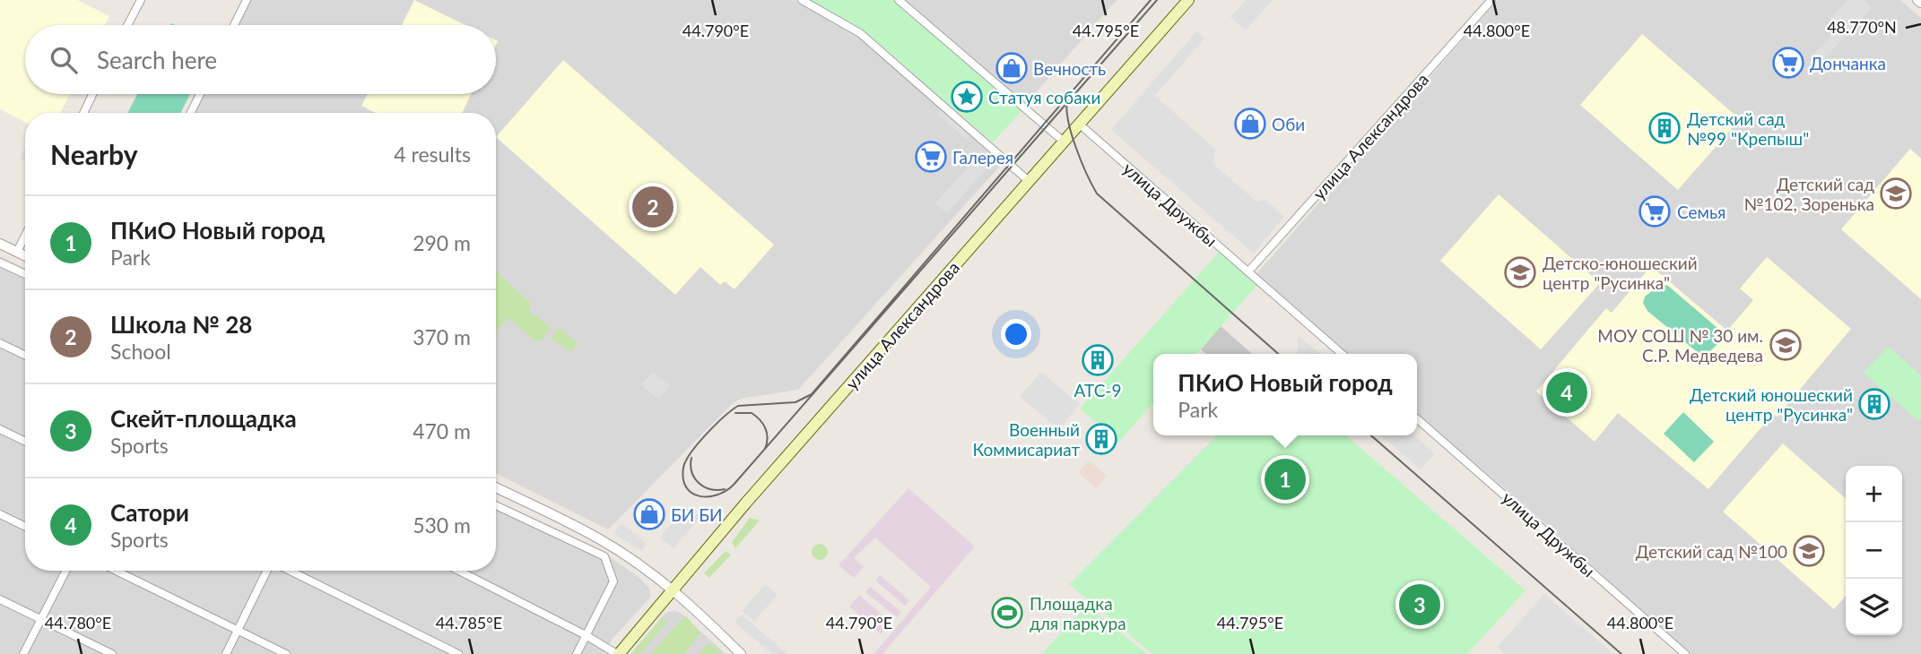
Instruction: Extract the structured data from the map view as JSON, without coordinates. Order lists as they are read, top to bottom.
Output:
{
  "streets": {
    "main road": ["улица Александрова"],
    "street": ["улица Дружбы"]
  },
  "crossings": [
    ["улица Александрова", "улица Дружбы"]
  ],
  "places": {
    "supermarket": ["Дончанка", "Галерея", "Семья"],
    "shop": ["Вечность", "Оби", "БИ БИ"],
    "place": ["Статуя собаки"],
    "building": [
      "Детский сад №99 \"Крепыш\"",
      "АТС-9",
      "Детский юношеский центр \"Русинка\"",
      "Военный Коммисариат"
    ],
    "school or university": [
      "Детский сад №102, Зоренька",
      "Детско-юношеский центр \"Русинка\"",
      "МОУ СОШ № 30 им. С.Р. Медведева",
      "Детский сад №100"
    ],
    "sports": ["Площадка для паркура"]
  },
  "page": {
    "search": "Search here",
    "heading": ["Nearby", "4 results"],
    "pins": [
      "2",
      "4",
      "1",
      "3"
    ],
    "list": [
      {
        "mark": "1",
        "name": "ПКиО Новый город",
        "note": "Park",
        "value": "290 m"
      },
      {
        "mark": "2",
        "name": "Школа № 28",
        "note": "School",
        "value": "370 m"
      },
      {
        "mark": "3",
        "name": "Скейт-площадка",
        "note": "Sports",
        "value": "470 m"
      },
      {
        "mark": "4",
        "name": "Сатори",
        "note": "Sports",
        "value": "530 m"
      }
    ],
    "popup": ["ПКиО Новый город", "Park"],
    "map_buttons": ["+", "−"]
  },
  "coordinates": [
    "48.770°N",
    "44.790°E",
    "44.795°E",
    "44.800°E",
    "44.780°E",
    "44.785°E"
  ]
}
